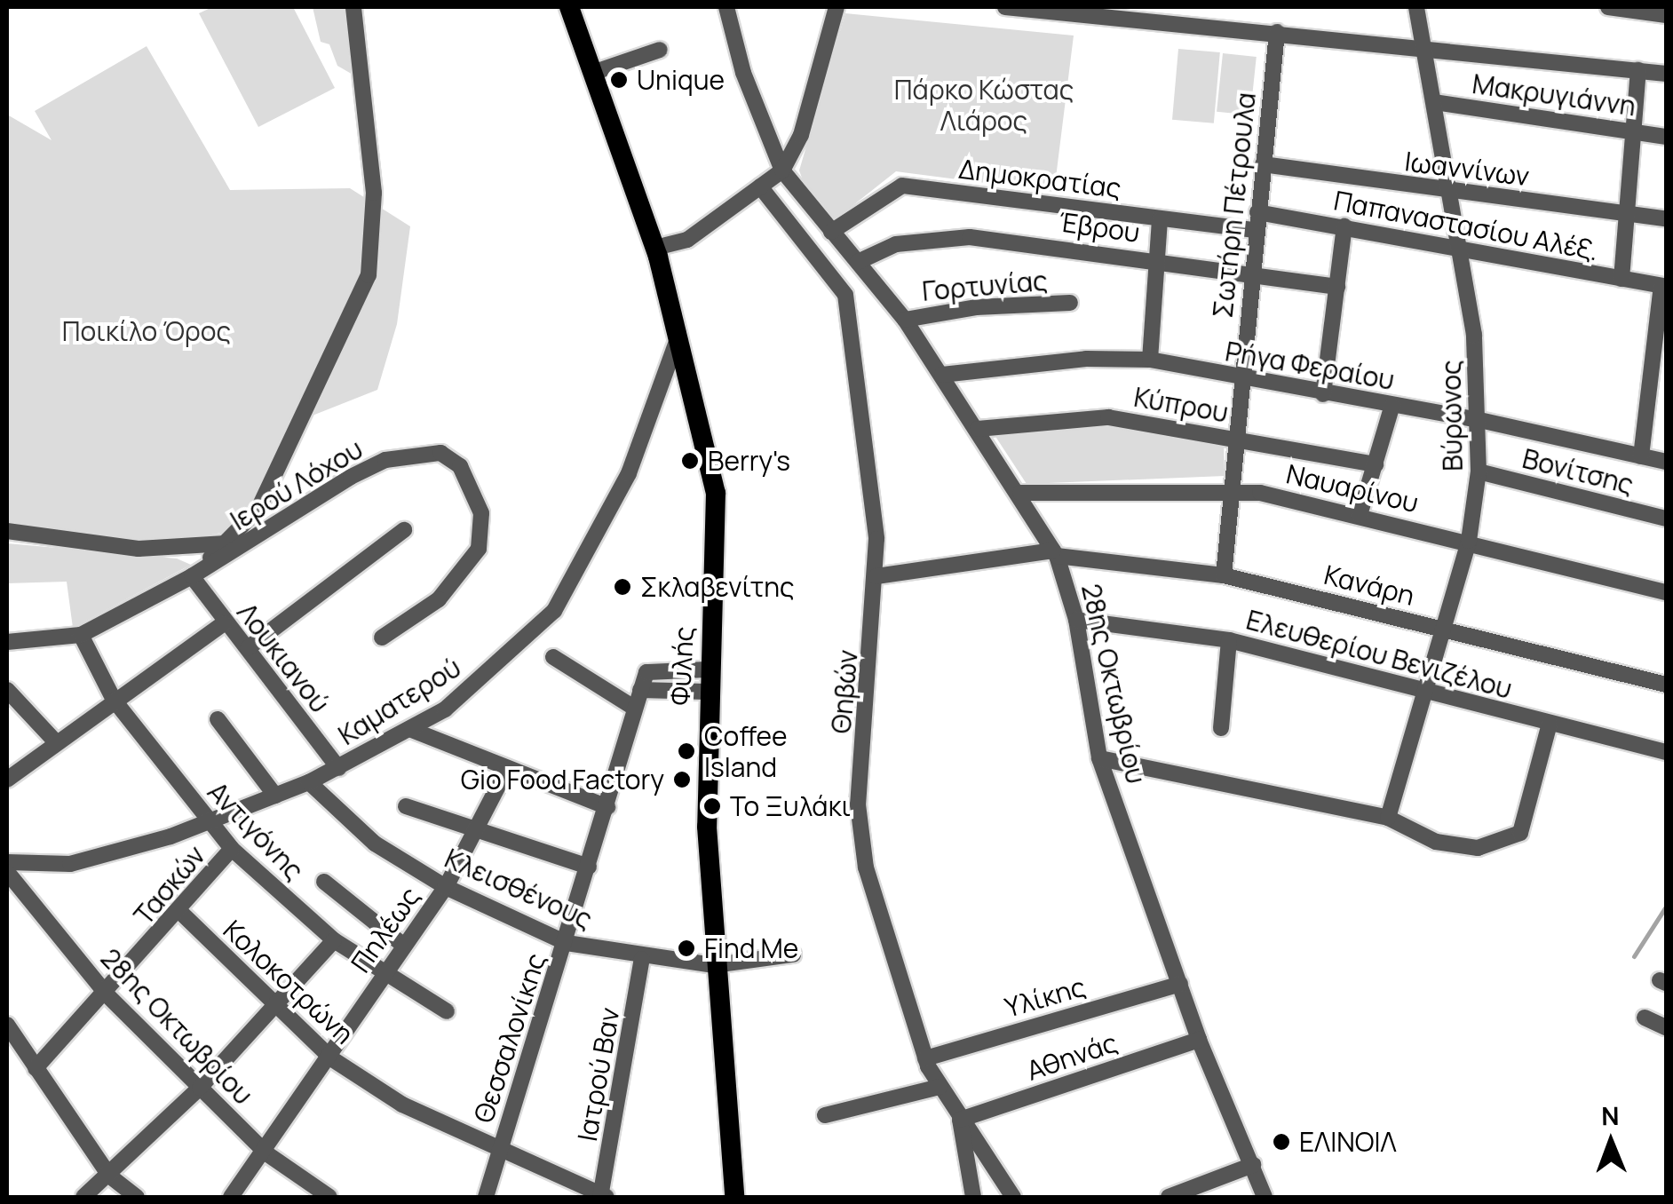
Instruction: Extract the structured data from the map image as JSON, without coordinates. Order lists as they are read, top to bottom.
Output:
{
  "streets": {
    "main road": ["Φυλής"],
    "street": [
      "Μακρυγιάννη",
      "Ιωαννίνων",
      "Δημοκρατίας",
      "Σωτήρη Πέτρουλα",
      "Παπαναστασίου Αλέξ.",
      "Έβρου",
      "Γορτυνίας",
      "Ρήγα Φεραίου",
      "Κύπρου",
      "Βύρωνος",
      "Βονίτσης",
      "Ιερού Λόχου",
      "Ναυαρίνου",
      "Κανάρη",
      "Ελευθερίου Βενιζέλου",
      "Λουκιανού",
      "28ης Οκτωβρίου",
      "Θηβών",
      "Καματερού",
      "Αντιγόνης",
      "Τασκών",
      "Κλεισθένους",
      "Πηλέως",
      "Κολοκοτρώνη",
      "Υλίκης",
      "Θεσσαλονίκης",
      "Αθηνάς",
      "Ιατρού Βαν"
    ]
  },
  "crossings": [
    ["Μακρυγιάννη", "Βύρωνος"],
    ["Ιωαννίνων", "Σωτήρη Πέτρουλα"],
    ["Ιωαννίνων", "Βύρωνος"],
    ["Δημοκρατίας", "Σωτήρη Πέτρουλα"],
    ["Δημοκρατίας", "28ης Οκτωβρίου"],
    ["Σωτήρη Πέτρουλα", "Παπαναστασίου Αλέξ."],
    ["Σωτήρη Πέτρουλα", "Έβρου"],
    ["Σωτήρη Πέτρουλα", "Ρήγα Φεραίου"],
    ["Σωτήρη Πέτρουλα", "Κύπρου"],
    ["Σωτήρη Πέτρουλα", "Ναυαρίνου"],
    ["Σωτήρη Πέτρουλα", "Κανάρη"],
    ["Παπαναστασίου Αλέξ.", "Βύρωνος"],
    ["Έβρου", "28ης Οκτωβρίου"],
    ["Γορτυνίας", "28ης Οκτωβρίου"],
    ["Ρήγα Φεραίου", "Βύρωνος"],
    ["Ρήγα Φεραίου", "28ης Οκτωβρίου"],
    ["Κύπρου", "28ης Οκτωβρίου"],
    ["Βύρωνος", "Βονίτσης"],
    ["Βύρωνος", "Ναυαρίνου"],
    ["Βύρωνος", "Κανάρη"],
    ["Βύρωνος", "Ελευθερίου Βενιζέλου"],
    ["Ιερού Λόχου", "Λουκιανού"],
    ["Ιερού Λόχου", "Αντιγόνης"],
    ["Ναυαρίνου", "28ης Οκτωβρίου"],
    ["Κανάρη", "28ης Οκτωβρίου"],
    ["Κανάρη", "Θηβών"],
    ["Ελευθερίου Βενιζέλου", "28ης Οκτωβρίου"],
    ["Λουκιανού", "Καματερού"],
    ["Φυλής", "Καματερού"],
    ["Φυλής", "Κλεισθένους"],
    ["28ης Οκτωβρίου", "Τασκών"],
    ["28ης Οκτωβρίου", "Πηλέως"],
    ["28ης Οκτωβρίου", "Υλίκης"],
    ["28ης Οκτωβρίου", "Αθηνάς"],
    ["Θηβών", "Υλίκης"],
    ["Θηβών", "Αθηνάς"],
    ["Καματερού", "Αντιγόνης"],
    ["Καματερού", "Κλεισθένους"],
    ["Αντιγόνης", "Τασκών"],
    ["Αντιγόνης", "Πηλέως"],
    ["Τασκών", "Κολοκοτρώνη"],
    ["Κλεισθένους", "Πηλέως"],
    ["Κλεισθένους", "Θεσσαλονίκης"],
    ["Κλεισθένους", "Ιατρού Βαν"],
    ["Πηλέως", "Κολοκοτρώνη"],
    ["Κολοκοτρώνη", "Θεσσαλονίκης"],
    ["Κολοκοτρώνη", "Ιατρού Βαν"]
  ],
  "parks": ["Πάρκο Κώστας Λιάρος", "Ποικίλο Όρος"],
  "places": [
    "Unique",
    "Berry's",
    "Σκλαβενίτης",
    "Coffee Island",
    "Gio Food Factory",
    "Το Ξυλάκι",
    "Find Me",
    "ΕΛΙΝΟΙΛ"
  ],
  "north": "top"
}
